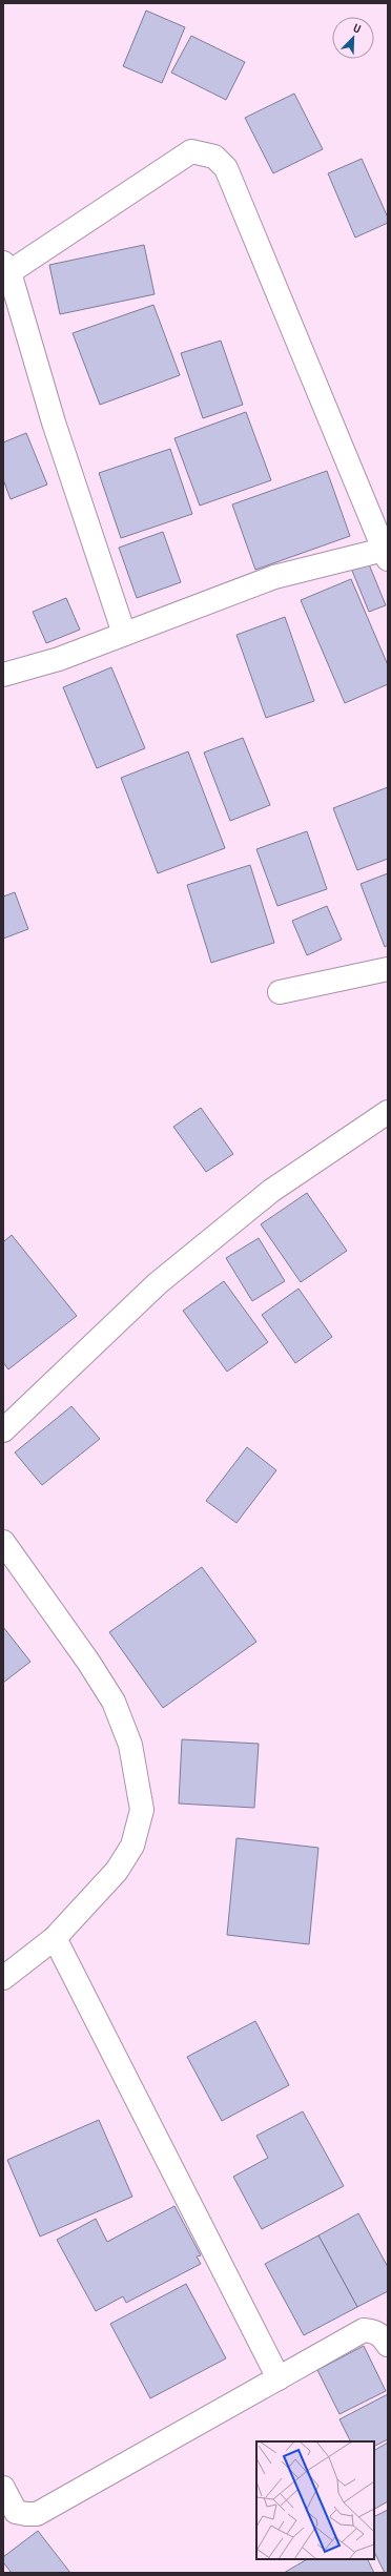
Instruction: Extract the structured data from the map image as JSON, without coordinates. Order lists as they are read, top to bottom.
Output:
{
  "north": "top right"
}
